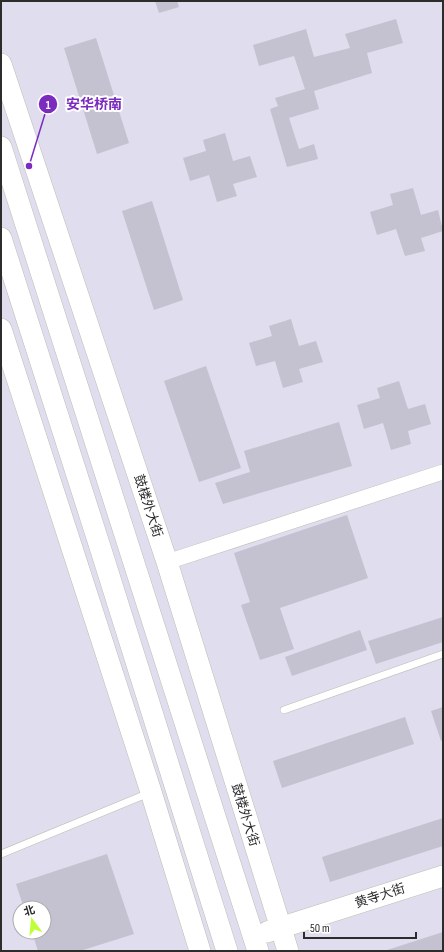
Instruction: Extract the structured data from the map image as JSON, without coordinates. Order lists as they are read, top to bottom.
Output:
{
  "streets": {
    "street": ["鼓楼外大街", "黄寺大街"]
  },
  "crossings": [
    ["鼓楼外大街", "黄寺大街"]
  ],
  "places": ["安华桥南"],
  "scale_bar": "50 m",
  "north": "top"
}
